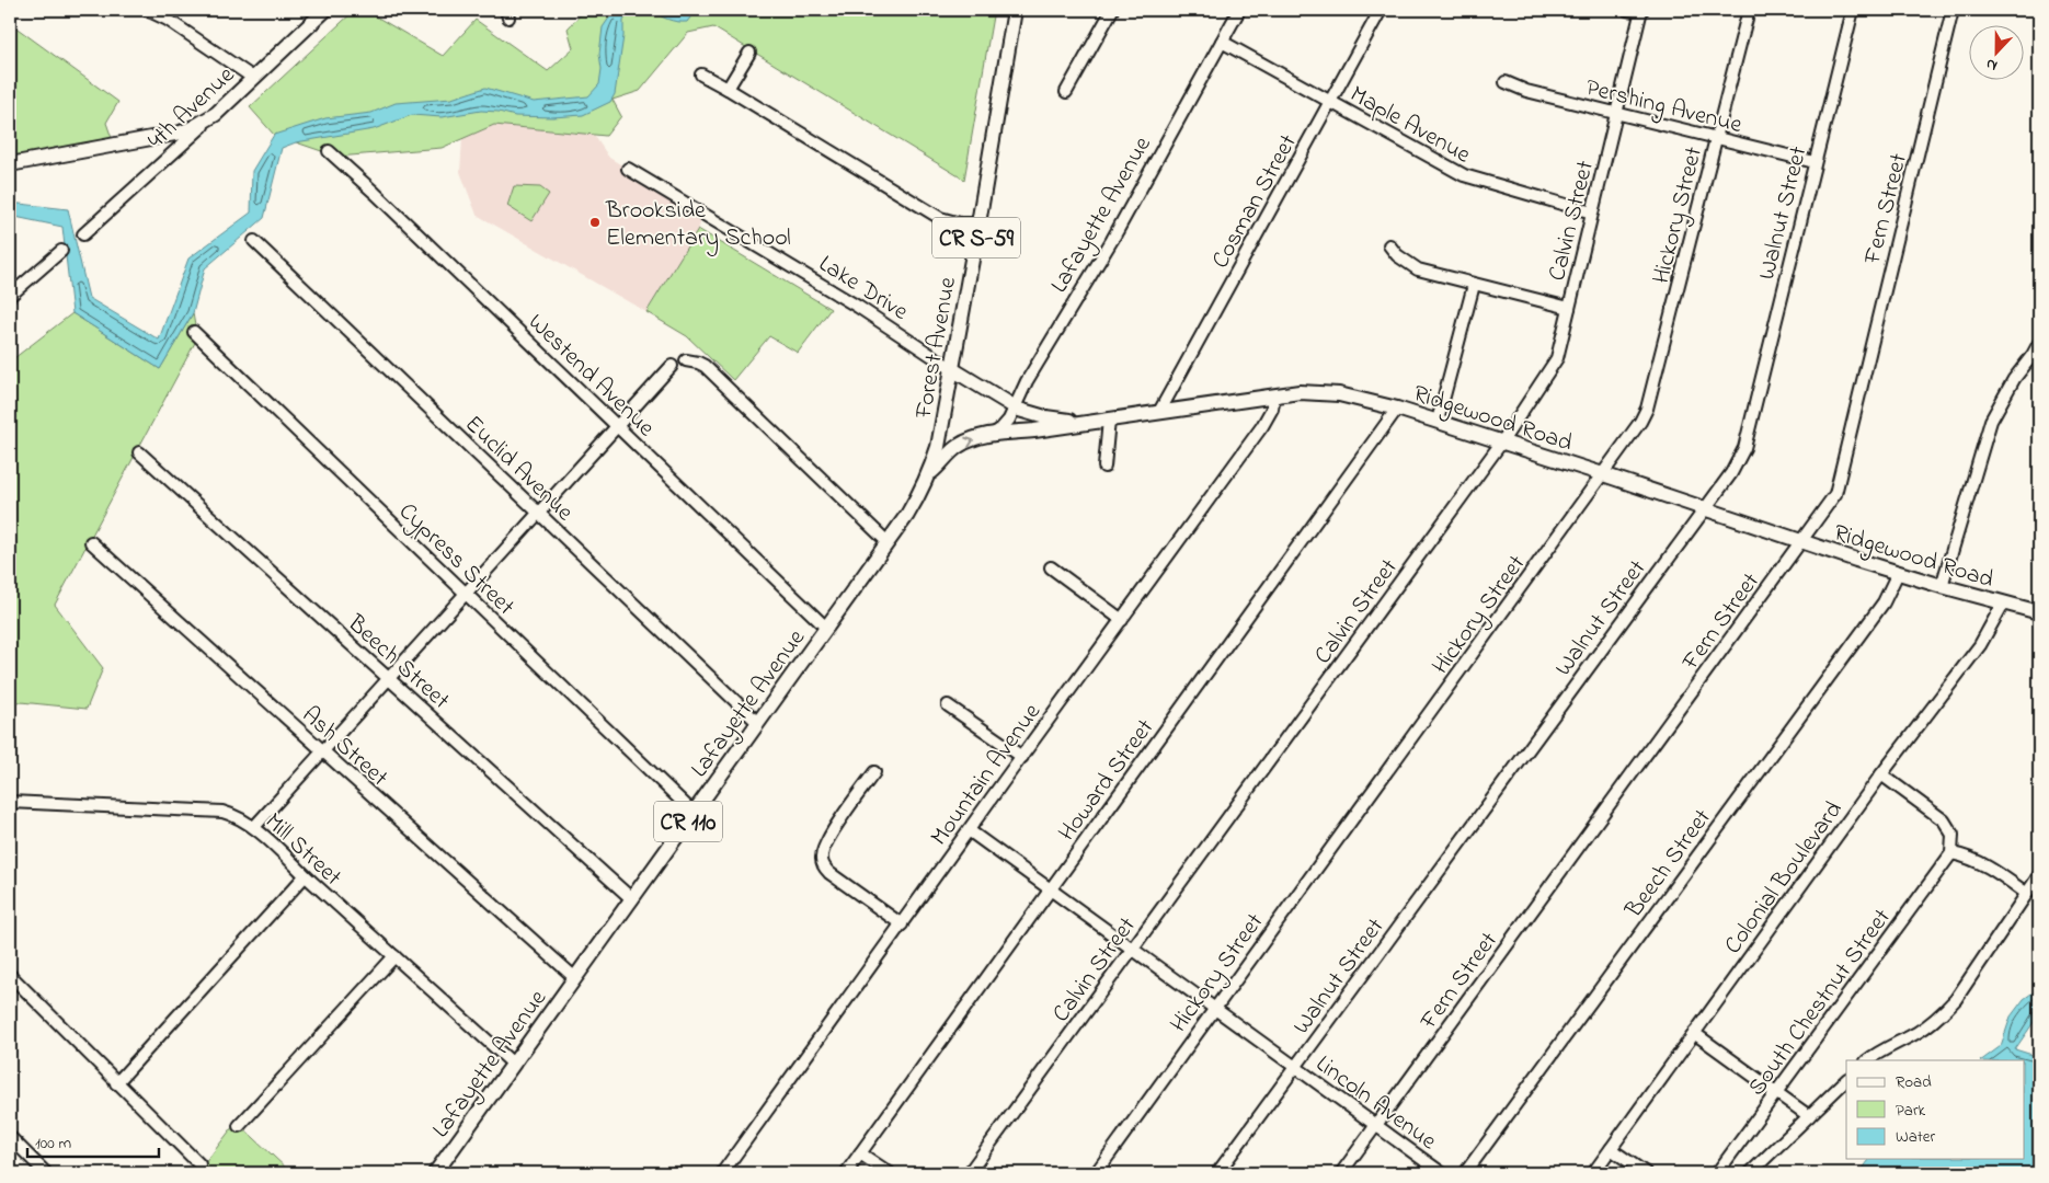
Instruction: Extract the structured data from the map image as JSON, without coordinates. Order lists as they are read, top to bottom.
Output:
{
  "streets": {
    "main road": [
      "4th Avenue",
      "Lafayette Avenue",
      "CR S-59",
      "Lake Drive",
      "Forest Avenue",
      "Ridgewood Road",
      "CR 110"
    ],
    "street": [
      "Pershing Avenue",
      "Maple Avenue",
      "Cosman Street",
      "Fern Street",
      "Walnut Street",
      "Hickory Street",
      "Calvin Street",
      "Westend Avenue",
      "Euclid Avenue",
      "Cypress Street",
      "Beech Street",
      "Ash Street",
      "Mountain Avenue",
      "Howard Street",
      "Mill Street",
      "Colonial Boulevard",
      "South Chestnut Street",
      "Lincoln Avenue"
    ]
  },
  "crossings": [
    ["Pershing Avenue", "Walnut Street"],
    ["Pershing Avenue", "Hickory Street"],
    ["Pershing Avenue", "Calvin Street"],
    ["Maple Avenue", "Cosman Street"],
    ["Maple Avenue", "Lafayette Avenue"],
    ["Maple Avenue", "Calvin Street"],
    ["Cosman Street", "Ridgewood Road"],
    ["Fern Street", "Ridgewood Road"],
    ["Fern Street", "Lincoln Avenue"],
    ["Walnut Street", "Ridgewood Road"],
    ["Walnut Street", "Lincoln Avenue"],
    ["Lafayette Avenue", "Lake Drive"],
    ["Lafayette Avenue", "Forest Avenue"],
    ["Lafayette Avenue", "Westend Avenue"],
    ["Lafayette Avenue", "Ridgewood Road"],
    ["Lafayette Avenue", "Euclid Avenue"],
    ["Lafayette Avenue", "Cypress Street"],
    ["Lafayette Avenue", "Beech Street"],
    ["Lafayette Avenue", "Ash Street"],
    ["Lafayette Avenue", "Mill Street"],
    ["Hickory Street", "Ridgewood Road"],
    ["Hickory Street", "Lincoln Avenue"],
    ["Calvin Street", "Ridgewood Road"],
    ["Calvin Street", "Lincoln Avenue"],
    ["Lake Drive", "Forest Avenue"],
    ["Lake Drive", "Ridgewood Road"],
    ["Forest Avenue", "Ridgewood Road"],
    ["Ridgewood Road", "Beech Street"],
    ["Ridgewood Road", "Mountain Avenue"],
    ["Ridgewood Road", "Howard Street"],
    ["Ridgewood Road", "Colonial Boulevard"],
    ["Mountain Avenue", "Lincoln Avenue"],
    ["Howard Street", "Lincoln Avenue"]
  ],
  "places": ["Brookside Elementary School"],
  "legend": ["Road", "Park", "Water"],
  "scale_bar": "100 m",
  "north": "bottom"
}
